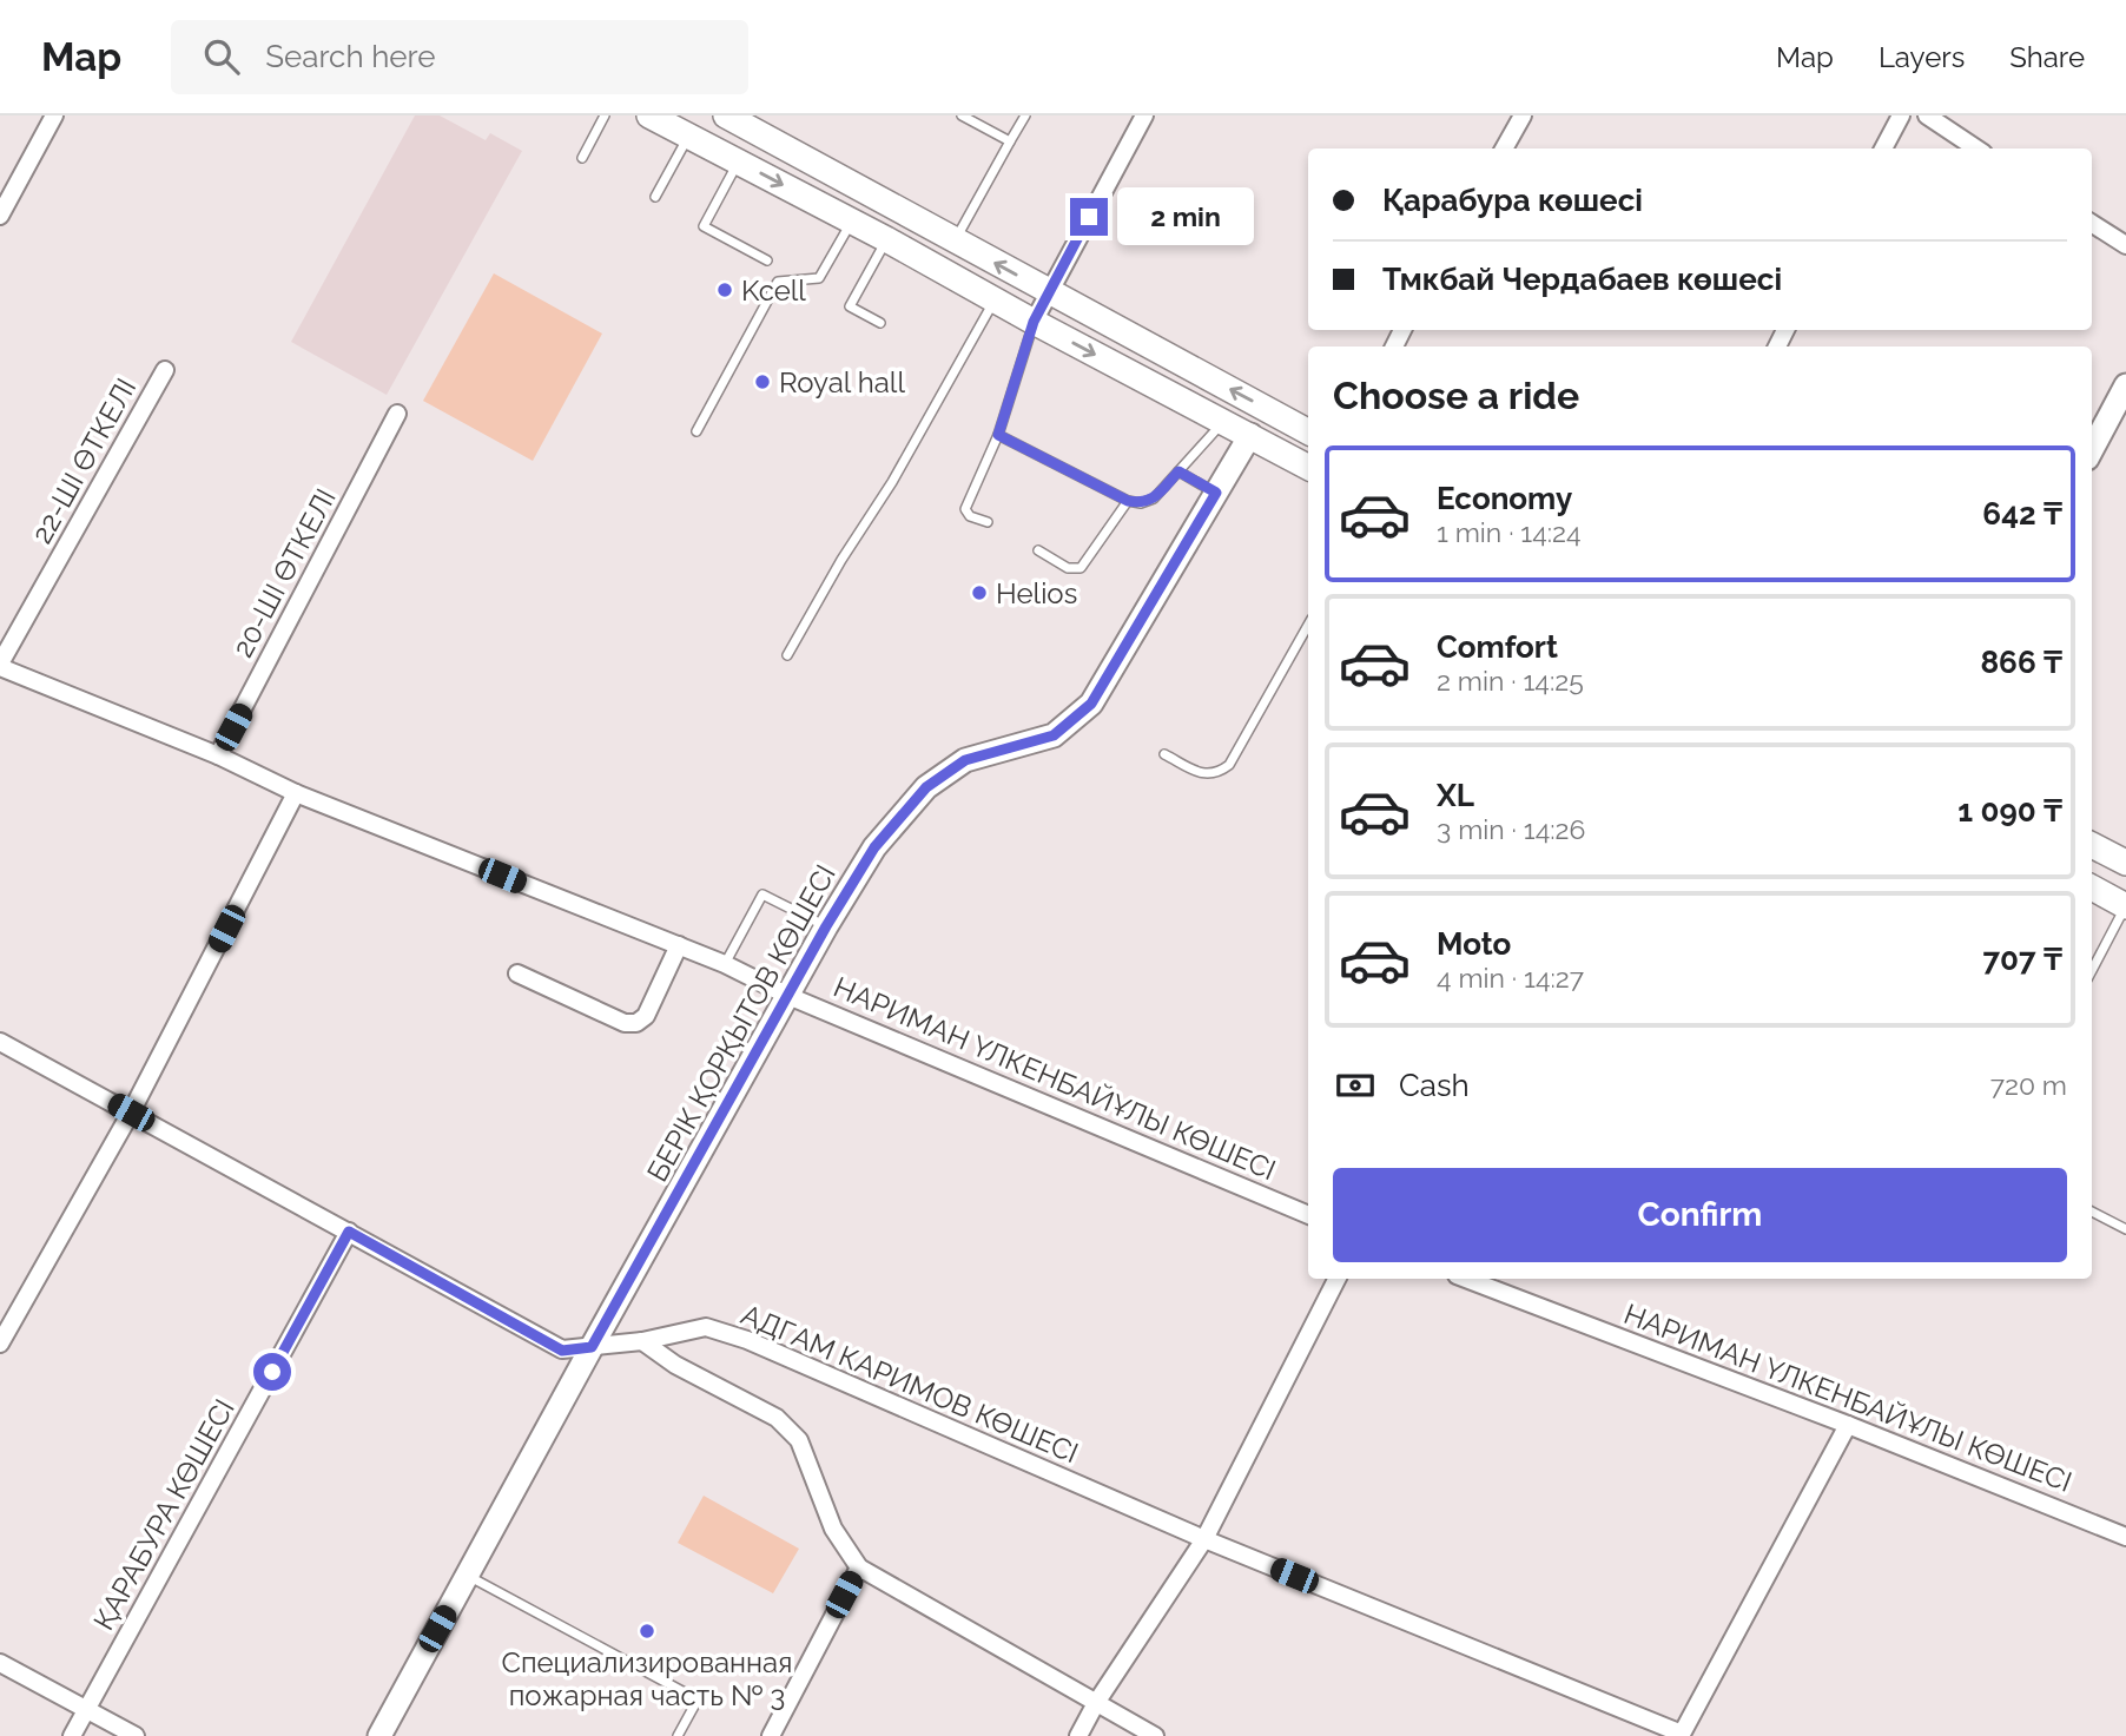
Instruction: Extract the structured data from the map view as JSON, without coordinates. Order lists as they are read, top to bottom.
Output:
{
  "streets": {
    "street": [
      "22-ШІ ӨТКЕЛІ",
      "20-ШІ ӨТКЕЛІ",
      "БЕРІК ҚОРҚЫТОВ КӨШЕСІ",
      "НАРИМАН ҮЛКЕНБАЙҰЛЫ КӨШЕСІ",
      "АДГАМ КАРИМОВ КӨШЕСІ",
      "ҚАРАБУРА КӨШЕСІ"
    ]
  },
  "crossings": [
    ["22-ШІ ӨТКЕЛІ", "НАРИМАН ҮЛКЕНБАЙҰЛЫ КӨШЕСІ"],
    ["20-ШІ ӨТКЕЛІ", "НАРИМАН ҮЛКЕНБАЙҰЛЫ КӨШЕСІ"],
    ["БЕРІК ҚОРҚЫТОВ КӨШЕСІ", "НАРИМАН ҮЛКЕНБАЙҰЛЫ КӨШЕСІ"],
    ["БЕРІК ҚОРҚЫТОВ КӨШЕСІ", "АДГАМ КАРИМОВ КӨШЕСІ"],
    ["АДГАМ КАРИМОВ КӨШЕСІ", "ҚАРАБУРА КӨШЕСІ"]
  ],
  "places": [
    "Kcell",
    "Royal hall",
    "Helios",
    "Специализированная пожарная часть № 3"
  ],
  "page": {
    "header": "Map",
    "search": "Search here",
    "nav": ["Map", "Layers", "Share"],
    "banner": ["Қарабура көшесі", "Тмкбай Чердабаев көшесі"],
    "bubble": "2 min",
    "heading": "Choose a ride",
    "list": [
      {
        "name": "Economy",
        "note": "1 min · 14:24",
        "value": "642 ₸"
      },
      {
        "name": "Comfort",
        "note": "2 min · 14:25",
        "value": "866 ₸"
      },
      {
        "name": "XL",
        "note": "3 min · 14:26",
        "value": "1 090 ₸"
      },
      {
        "name": "Moto",
        "note": "4 min · 14:27",
        "value": "707 ₸"
      }
    ],
    "pay": ["Cash", "720 m"],
    "buttons": "Confirm"
  }
}
